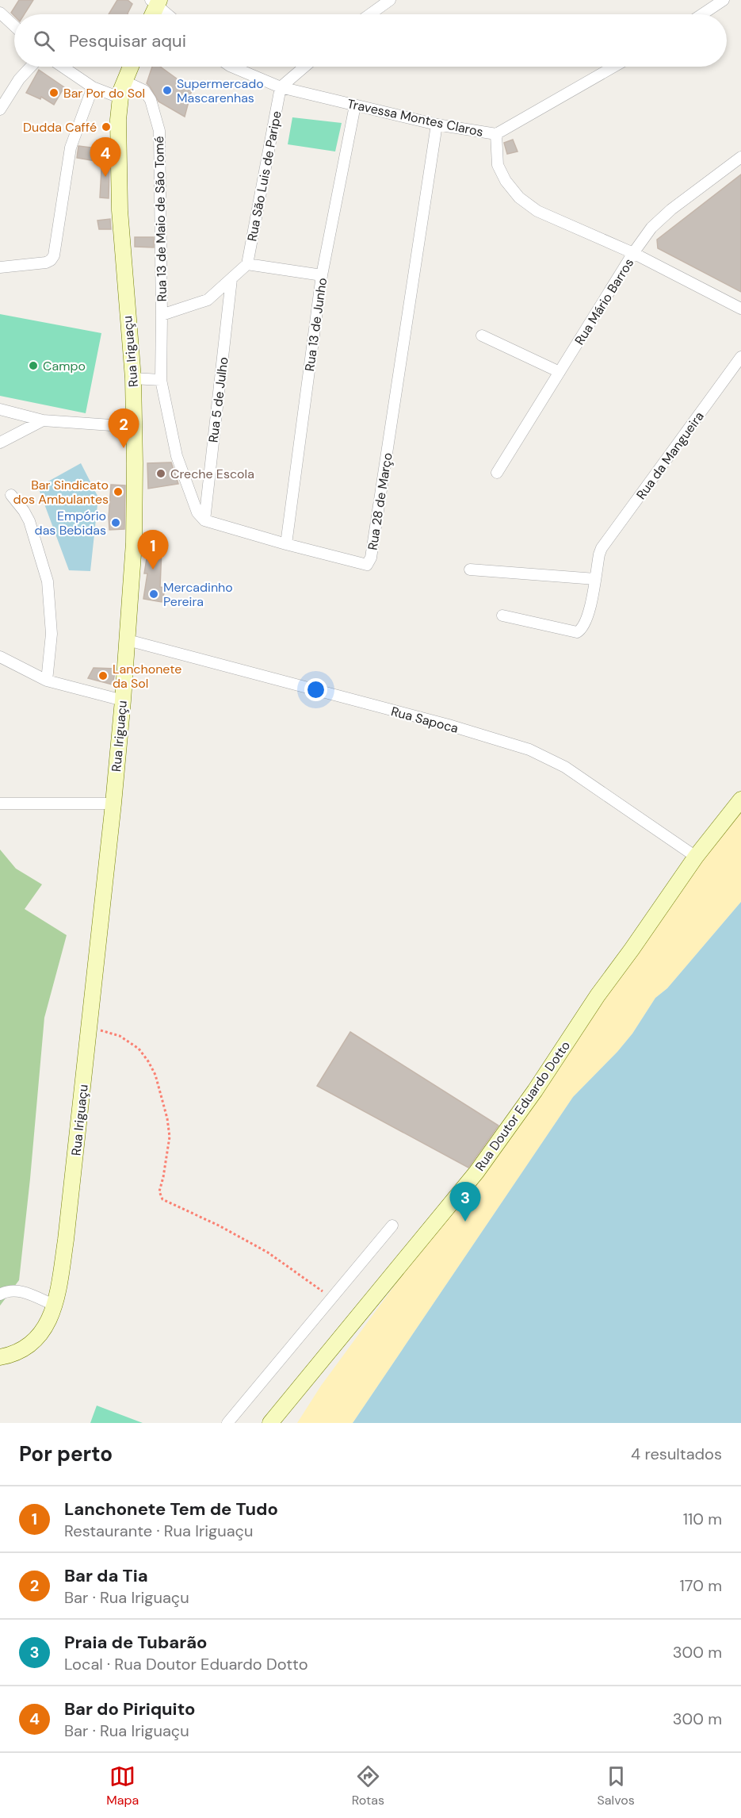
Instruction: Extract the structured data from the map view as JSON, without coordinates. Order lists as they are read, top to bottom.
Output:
{
  "streets": {
    "main road": ["Rua Iriguaçu", "Rua Doutor Eduardo Dotto"],
    "street": [
      "Travessa Montes Claros",
      "Rua São Luis de Paripe",
      "Rua 13 de Maio de São Tomé",
      "Rua Mário Barros",
      "Rua 13 de Junho",
      "Rua 5 de Julho",
      "Rua da Mangueira",
      "Rua 28 de Março",
      "Rua Sapoca"
    ]
  },
  "crossings": [
    ["Travessa Montes Claros", "Rua São Luis de Paripe"],
    ["Travessa Montes Claros", "Rua 13 de Junho"],
    ["Travessa Montes Claros", "Rua 28 de Março"],
    ["Rua São Luis de Paripe", "Rua 13 de Maio de São Tomé"],
    ["Rua 13 de Maio de São Tomé", "Rua Iriguaçu"],
    ["Rua 13 de Maio de São Tomé", "Rua 5 de Julho"],
    ["Rua 13 de Junho", "Rua 28 de Março"],
    ["Rua Iriguaçu", "Rua Sapoca"],
    ["Rua 5 de Julho", "Rua 28 de Março"],
    ["Rua Sapoca", "Rua Doutor Eduardo Dotto"]
  ],
  "places": [
    "Supermercado Mascarenhas",
    "Bar Por do Sol",
    "Dudda Caffé",
    "Campo",
    "Creche Escola",
    "Bar Sindicato dos Ambulantes",
    "Empório das Bebidas",
    "Mercadinho Pereira",
    "Lanchonete da Sol"
  ],
  "page": {
    "search": "Pesquisar aqui",
    "pins": [
      "4",
      "2",
      "1",
      "3"
    ],
    "heading": ["Por perto", "4 resultados"],
    "list": [
      {
        "mark": "1",
        "name": "Lanchonete Tem de Tudo",
        "note": "Restaurante · Rua Iriguaçu",
        "value": "110 m"
      },
      {
        "mark": "2",
        "name": "Bar da Tia",
        "note": "Bar · Rua Iriguaçu",
        "value": "170 m"
      },
      {
        "mark": "3",
        "name": "Praia de Tubarão",
        "note": "Local · Rua Doutor Eduardo Dotto",
        "value": "300 m"
      },
      {
        "mark": "4",
        "name": "Bar do Piriquito",
        "note": "Bar · Rua Iriguaçu",
        "value": "300 m"
      }
    ],
    "nav": ["Mapa", "Rotas", "Salvos"]
  }
}
